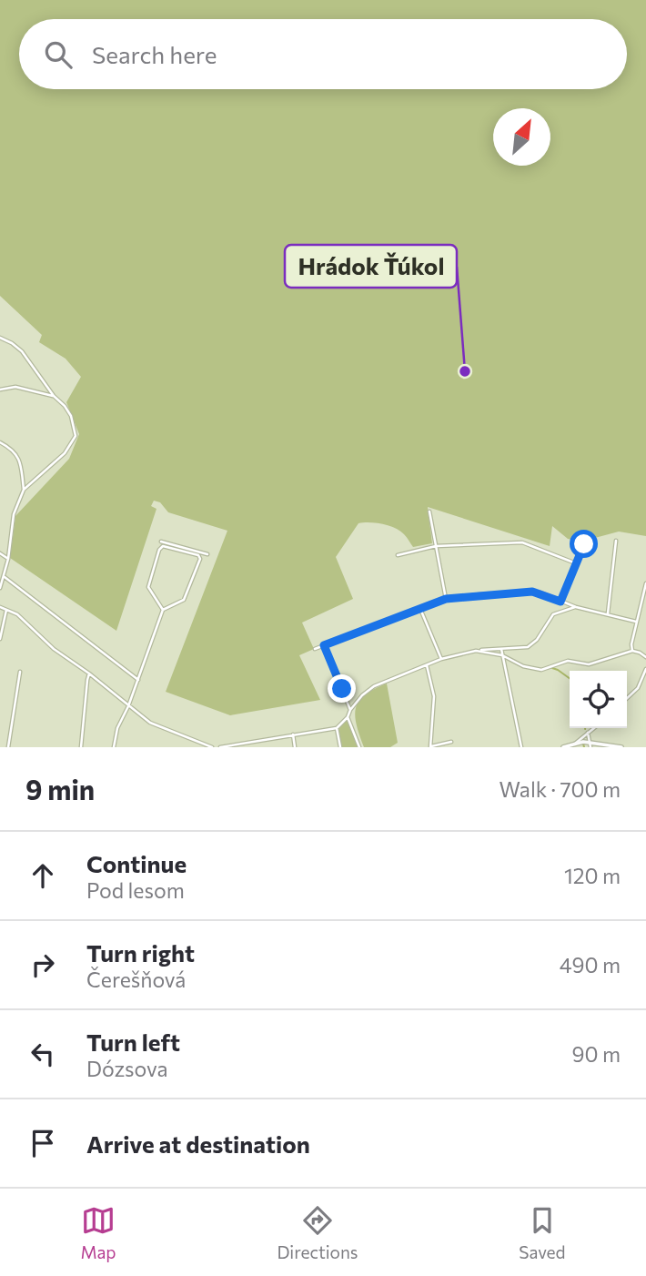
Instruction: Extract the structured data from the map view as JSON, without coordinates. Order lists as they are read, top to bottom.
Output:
{
  "places": ["Hrádok Ťúkol"],
  "north": "top right",
  "page": {
    "search": "Search here",
    "heading": ["9 min", "Walk · 700 m"],
    "list": [
      ["Continue", "Pod lesom", "120 m"],
      ["Turn right", "Čerešňová", "490 m"],
      ["Turn left", "Dózsova", "90 m"],
      "Arrive at destination"
    ],
    "nav": ["Map", "Directions", "Saved"]
  }
}
